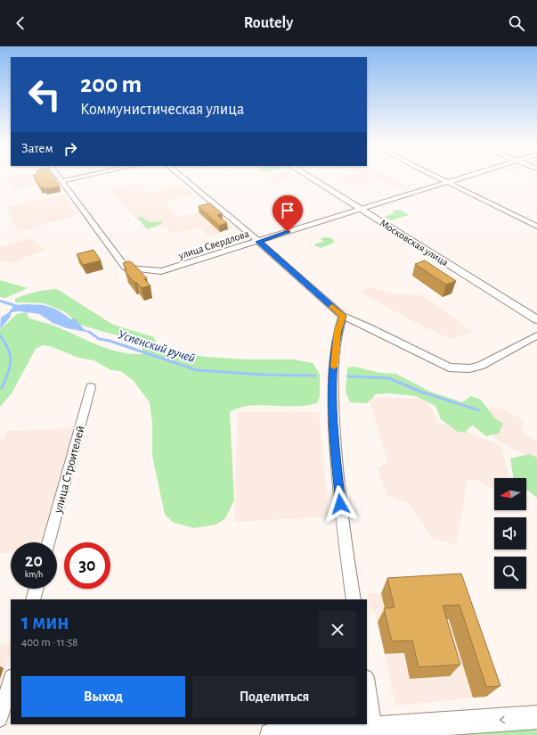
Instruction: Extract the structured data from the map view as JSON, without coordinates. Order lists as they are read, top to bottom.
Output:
{
  "streets": {
    "street": ["Московская улица", "улица Свердлова", "улица Строителей"]
  },
  "crossings": [
    ["Московская улица", "улица Свердлова"]
  ],
  "water": ["Успенский ручей"],
  "north": "left",
  "page": {
    "header": "Routely",
    "turn": ["200 m", "Коммунистическая улица"],
    "then": "Затем",
    "speed": "20 km/h",
    "limit": "30",
    "heading": ["1 мин", "400 m · 11:58"],
    "buttons": ["Выход", "Поделиться"]
  }
}
